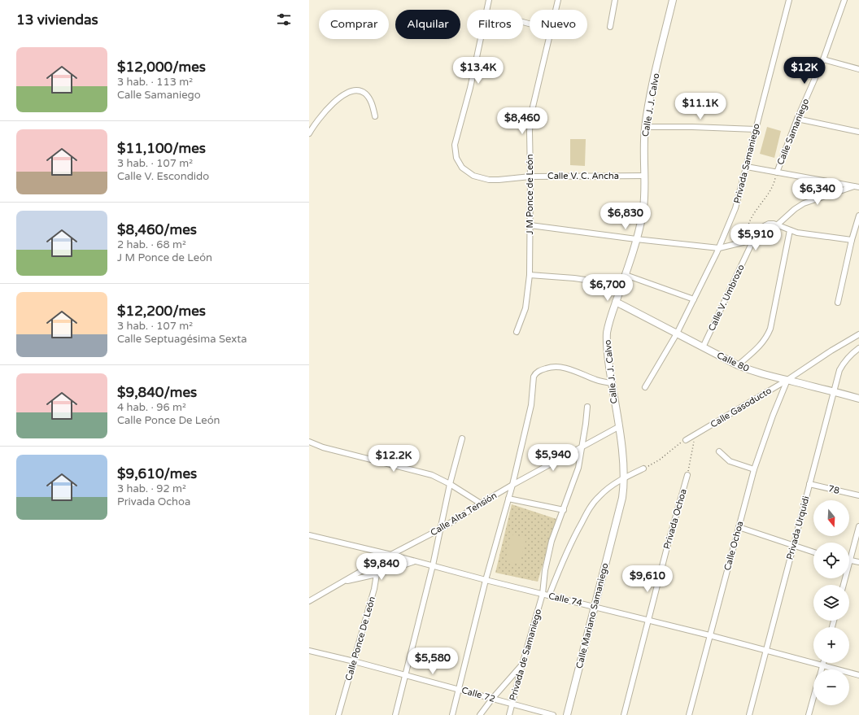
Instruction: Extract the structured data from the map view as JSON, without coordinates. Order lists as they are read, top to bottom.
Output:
{
  "streets": {
    "street": [
      "Calle J. J. Calvo",
      "Calle Samaniego",
      "Privada Samaniego",
      "Calle V. C. Ancha",
      "J M Ponce de León",
      "Calle V. Umbrozo",
      "Calle 80",
      "Calle Gasoducto",
      "78",
      "Calle Alta Tensión",
      "Privada Ochoa",
      "Privada Urquidi",
      "Calle Ochoa",
      "Calle 74",
      "Calle Mariano Samaniego",
      "Calle Ponce De León",
      "Privada de Samaniego",
      "Calle 72"
    ]
  },
  "crossings": [
    ["Calle J. J. Calvo", "Calle V. C. Ancha"],
    ["Calle J. J. Calvo", "Calle 80"],
    ["Calle J. J. Calvo", "Calle Alta Tensión"],
    ["Calle J. J. Calvo", "Calle Mariano Samaniego"],
    ["Privada Samaniego", "Calle 80"],
    ["Calle V. C. Ancha", "J M Ponce de León"],
    ["Calle V. Umbrozo", "Calle 80"],
    ["Calle 80", "Calle Gasoducto"],
    ["Calle 80", "Privada Urquidi"],
    ["Calle 80", "Calle Ochoa"],
    ["Calle Gasoducto", "Calle Ochoa"],
    ["78", "Privada Urquidi"],
    ["Calle Alta Tensión", "Calle 74"],
    ["Calle Alta Tensión", "Calle Ponce De León"],
    ["Calle Alta Tensión", "Privada de Samaniego"],
    ["Privada Ochoa", "Calle 74"],
    ["Privada Urquidi", "Calle 74"],
    ["Calle Ochoa", "Calle 74"],
    ["Calle 74", "Calle Mariano Samaniego"],
    ["Calle 74", "Privada de Samaniego"],
    ["Calle Ponce De León", "Calle 72"],
    ["Privada de Samaniego", "Calle 72"]
  ],
  "north": "bottom",
  "page": {
    "heading": "13 viviendas",
    "chip": [
      "Comprar",
      "Alquilar",
      "Filtros",
      "Nuevo"
    ],
    "list": [
      {
        "name": "$12,000/mes",
        "note": "3 hab. · 113 m² · Calle Samaniego"
      },
      {
        "name": "$11,100/mes",
        "note": "3 hab. · 107 m² · Calle V. Escondido"
      },
      {
        "name": "$8,460/mes",
        "note": "2 hab. · 68 m² · J M Ponce de León"
      },
      {
        "name": "$12,200/mes",
        "note": "3 hab. · 107 m² · Calle Septuagésima Sexta"
      },
      {
        "name": "$9,840/mes",
        "note": "4 hab. · 96 m² · Calle Ponce De León"
      },
      {
        "name": "$9,610/mes",
        "note": "3 hab. · 92 m² · Privada Ochoa"
      }
    ],
    "price": [
      "$13.4K",
      "$12K",
      "$11.1K",
      "$8,460",
      "$6,340",
      "$6,830",
      "$5,910",
      "$6,700",
      "$5,940",
      "$12.2K",
      "$9,840",
      "$9,610",
      "$5,580"
    ],
    "map_buttons": ["+", "−"]
  }
}
